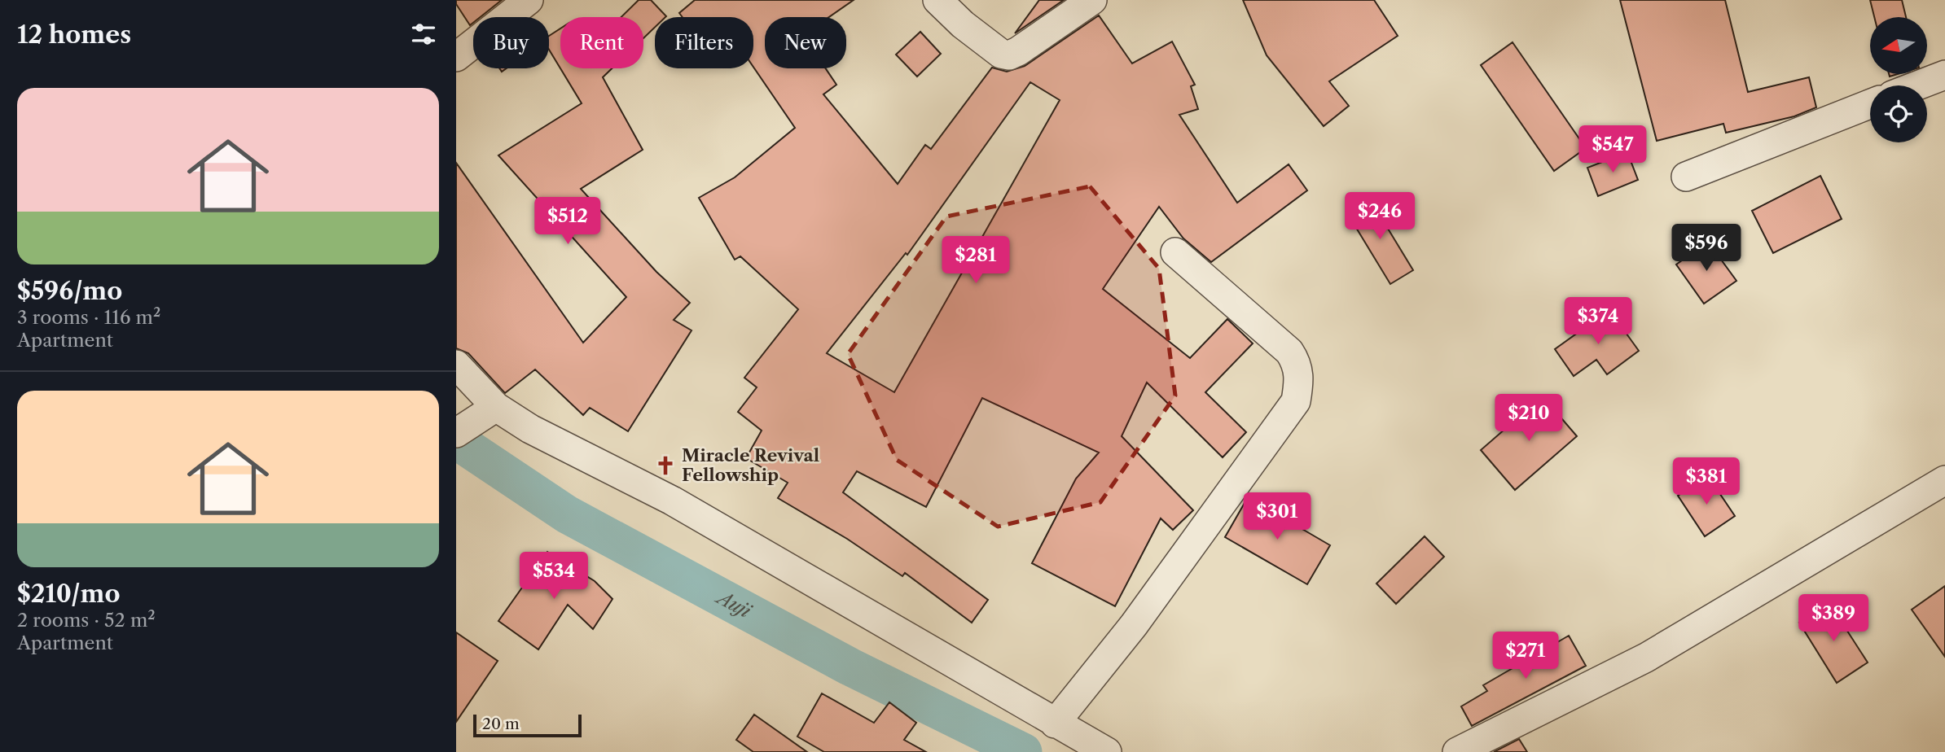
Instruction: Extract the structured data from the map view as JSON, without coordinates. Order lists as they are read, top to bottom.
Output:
{
  "water": ["Auji"],
  "places": {
    "church": ["Miracle Revival Fellowship"]
  },
  "scale_bar": "20 m",
  "north": "left",
  "page": {
    "heading": "12 homes",
    "chip": [
      "Buy",
      "Rent",
      "Filters",
      "New"
    ],
    "list": [
      {
        "name": "$596/mo",
        "note": "3 rooms · 116 m² · Apartment"
      },
      {
        "name": "$210/mo",
        "note": "2 rooms · 52 m² · Apartment"
      }
    ],
    "price": [
      "$547",
      "$246",
      "$512",
      "$596",
      "$281",
      "$374",
      "$210",
      "$381",
      "$301",
      "$534",
      "$389",
      "$271"
    ],
    "scale": "20 m"
  }
}
